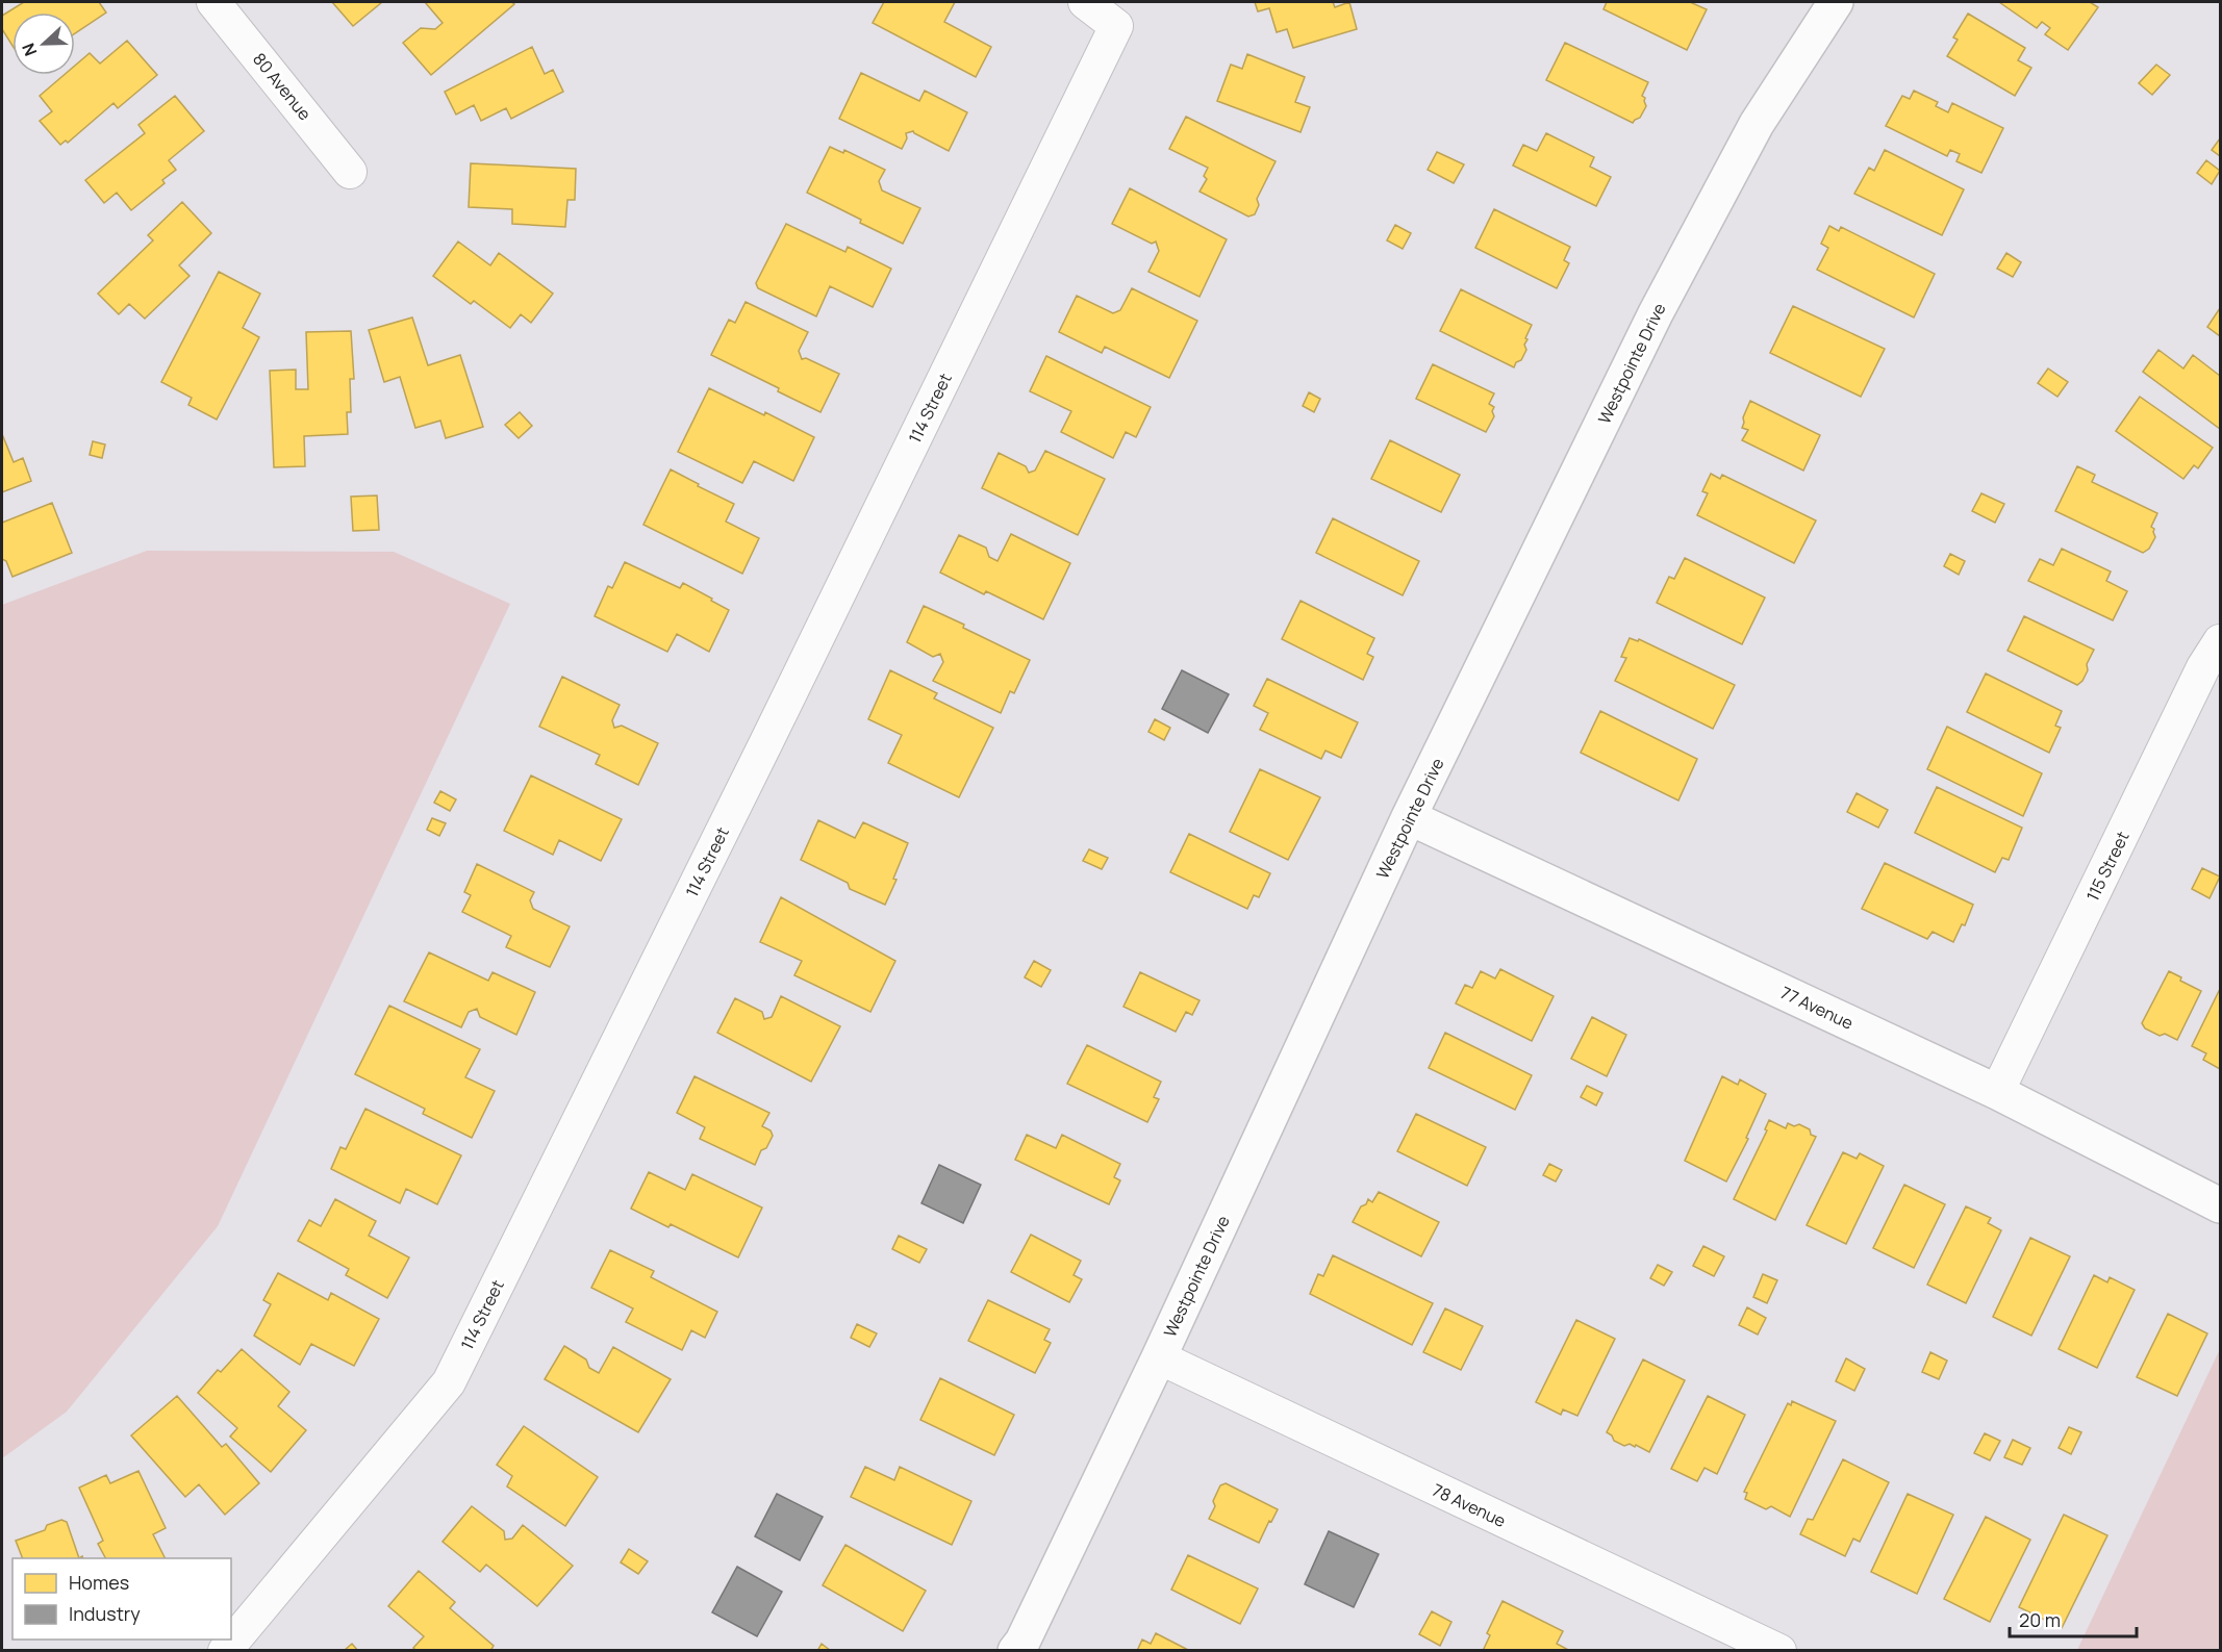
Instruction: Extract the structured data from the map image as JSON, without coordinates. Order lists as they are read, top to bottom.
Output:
{
  "streets": {
    "street": [
      "80 Avenue",
      "Westpointe Drive",
      "114 Street",
      "115 Street",
      "77 Avenue",
      "78 Avenue"
    ]
  },
  "crossings": [
    ["Westpointe Drive", "77 Avenue"],
    ["Westpointe Drive", "78 Avenue"],
    ["115 Street", "77 Avenue"]
  ],
  "legend": ["Homes", "Industry"],
  "scale_bar": "20 m",
  "north": "left"
}
